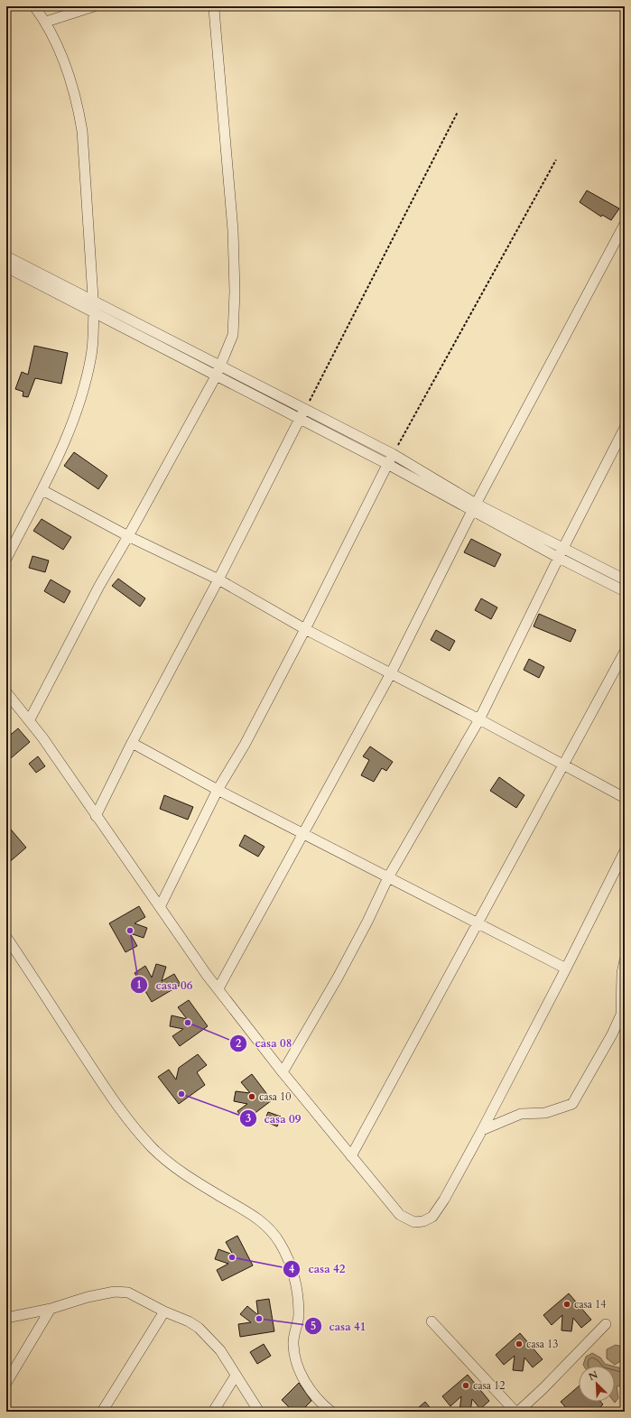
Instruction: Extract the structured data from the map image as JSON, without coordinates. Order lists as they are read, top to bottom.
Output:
{
  "places": [
    "casa 06",
    "casa 08",
    "casa 09",
    "casa 10",
    "casa 42",
    "casa 14",
    "casa 41",
    "casa 13",
    "casa 12"
  ],
  "north": "top left"
}
